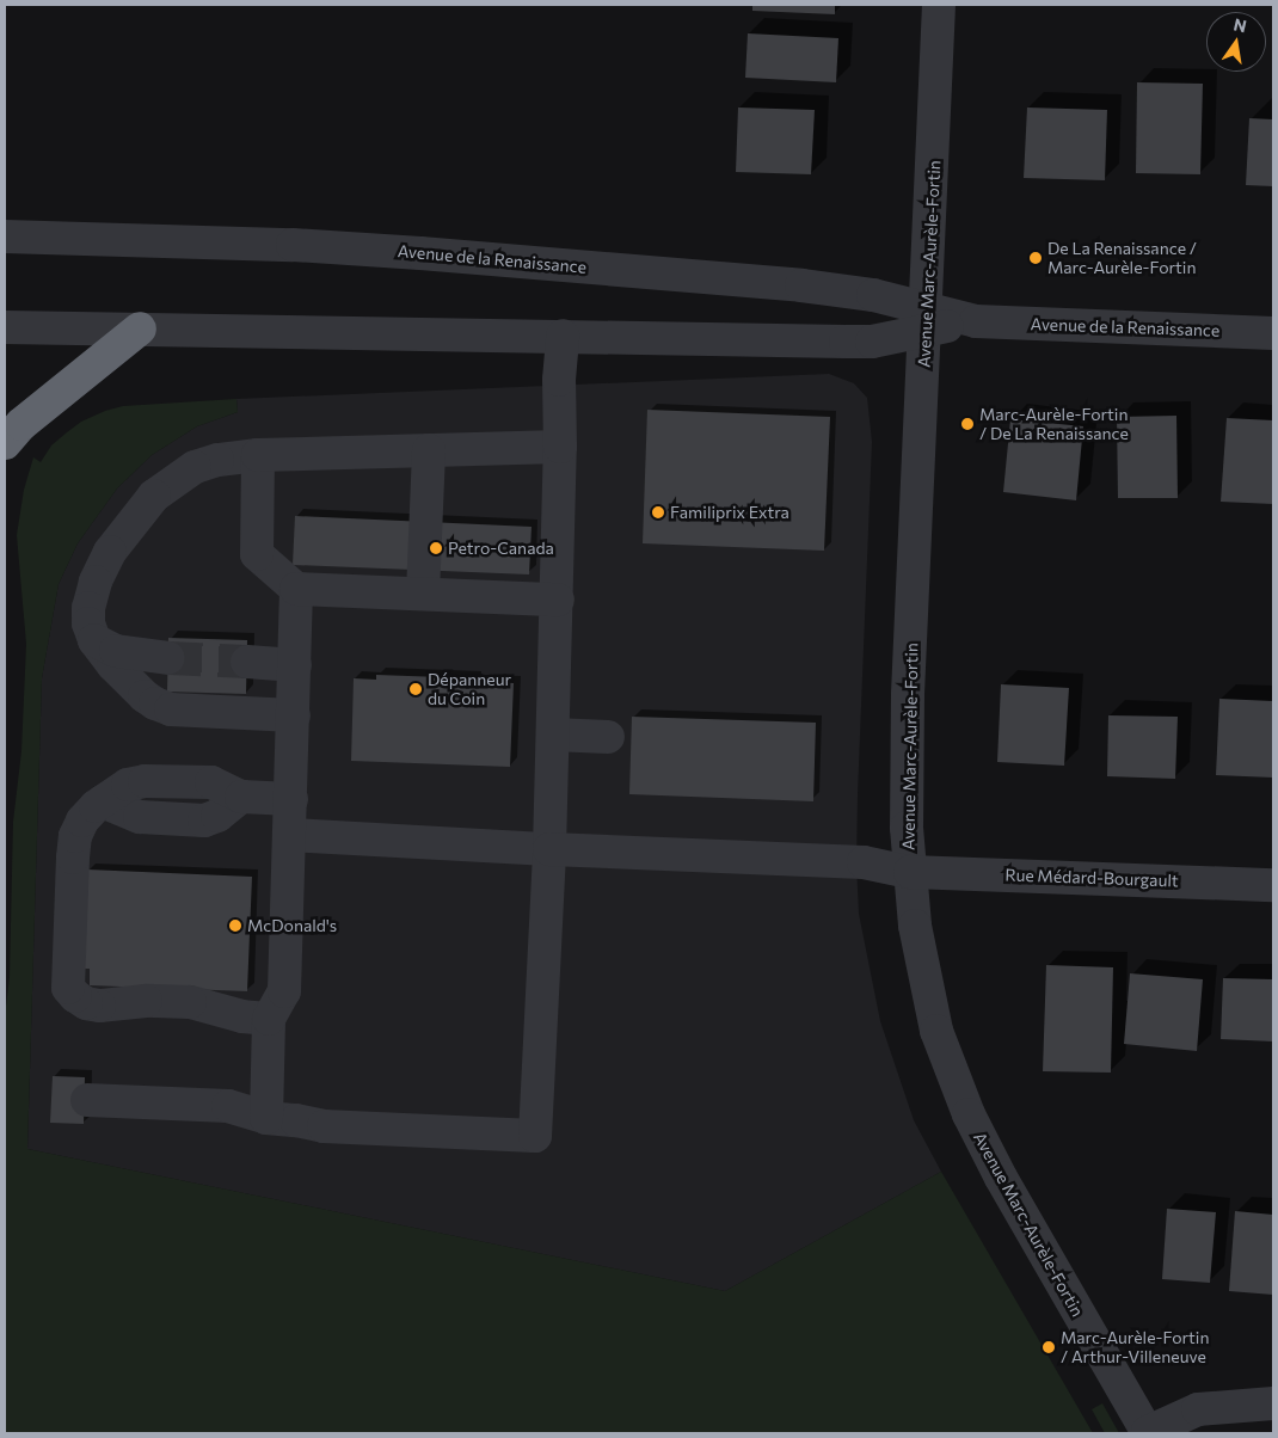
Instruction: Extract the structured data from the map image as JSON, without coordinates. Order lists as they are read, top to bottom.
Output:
{
  "streets": {
    "street": ["Avenue de la Renaissance", "Avenue Marc-Aurèle-Fortin", "Rue Médard-Bourgault"]
  },
  "crossings": [
    ["Avenue de la Renaissance", "Avenue Marc-Aurèle-Fortin"],
    ["Avenue Marc-Aurèle-Fortin", "Rue Médard-Bourgault"]
  ],
  "places": [
    "De La Renaissance / Marc-Aurèle-Fortin",
    "Marc-Aurèle-Fortin / De La Renaissance",
    "Familiprix Extra",
    "Petro-Canada",
    "Dépanneur du Coin",
    "McDonald's",
    "Marc-Aurèle-Fortin / Arthur-Villeneuve"
  ],
  "north": "top"
}
